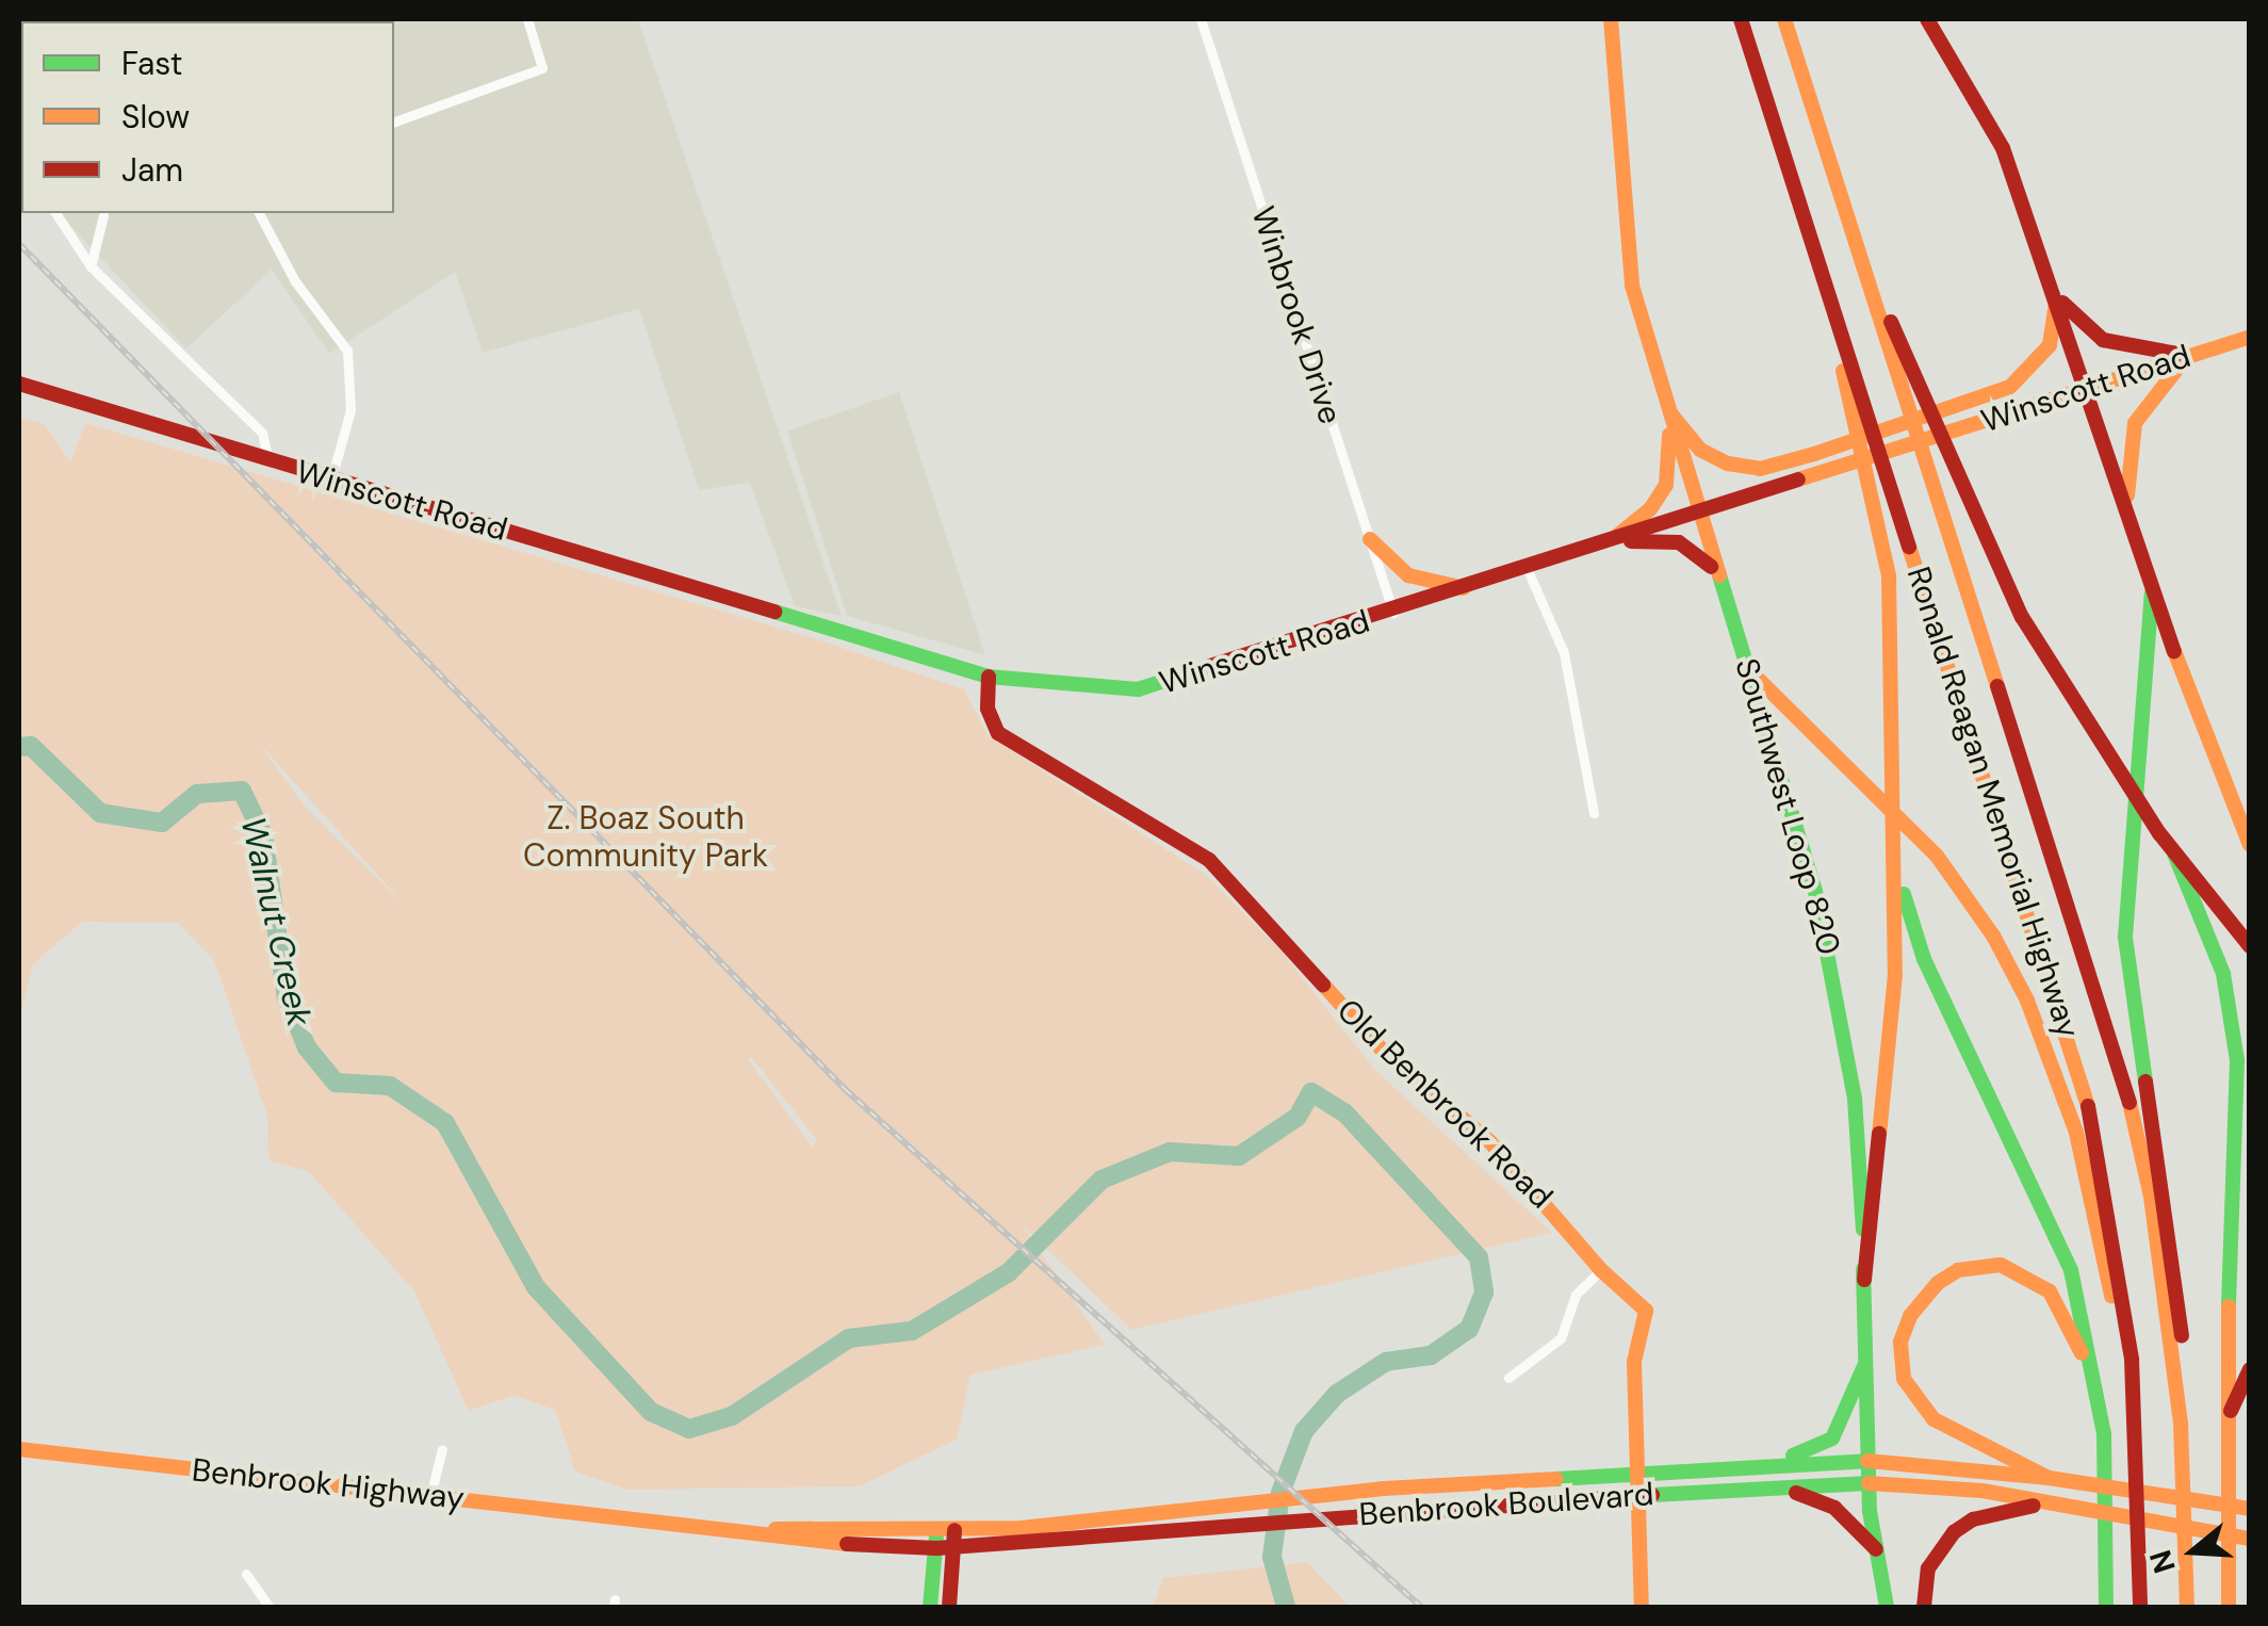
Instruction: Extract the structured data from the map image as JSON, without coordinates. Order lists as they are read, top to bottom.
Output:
{
  "streets": {
    "main road": [
      "Winscott Road",
      "Ronald Reagan Memorial Highway",
      "Southwest Loop 820",
      "Old Benbrook Road",
      "Benbrook Highway",
      "Benbrook Boulevard"
    ],
    "street": ["Winbrook Drive"]
  },
  "crossings": [
    ["Winbrook Drive", "Winscott Road"],
    ["Winscott Road", "Southwest Loop 820"],
    ["Winscott Road", "Old Benbrook Road"],
    ["Southwest Loop 820", "Benbrook Boulevard"],
    ["Old Benbrook Road", "Benbrook Boulevard"],
    ["Benbrook Highway", "Benbrook Boulevard"]
  ],
  "water": ["Walnut Creek"],
  "parks": ["Z. Boaz South Community Park"],
  "legend": ["Fast", "Slow", "Jam"],
  "north": "left"
}
